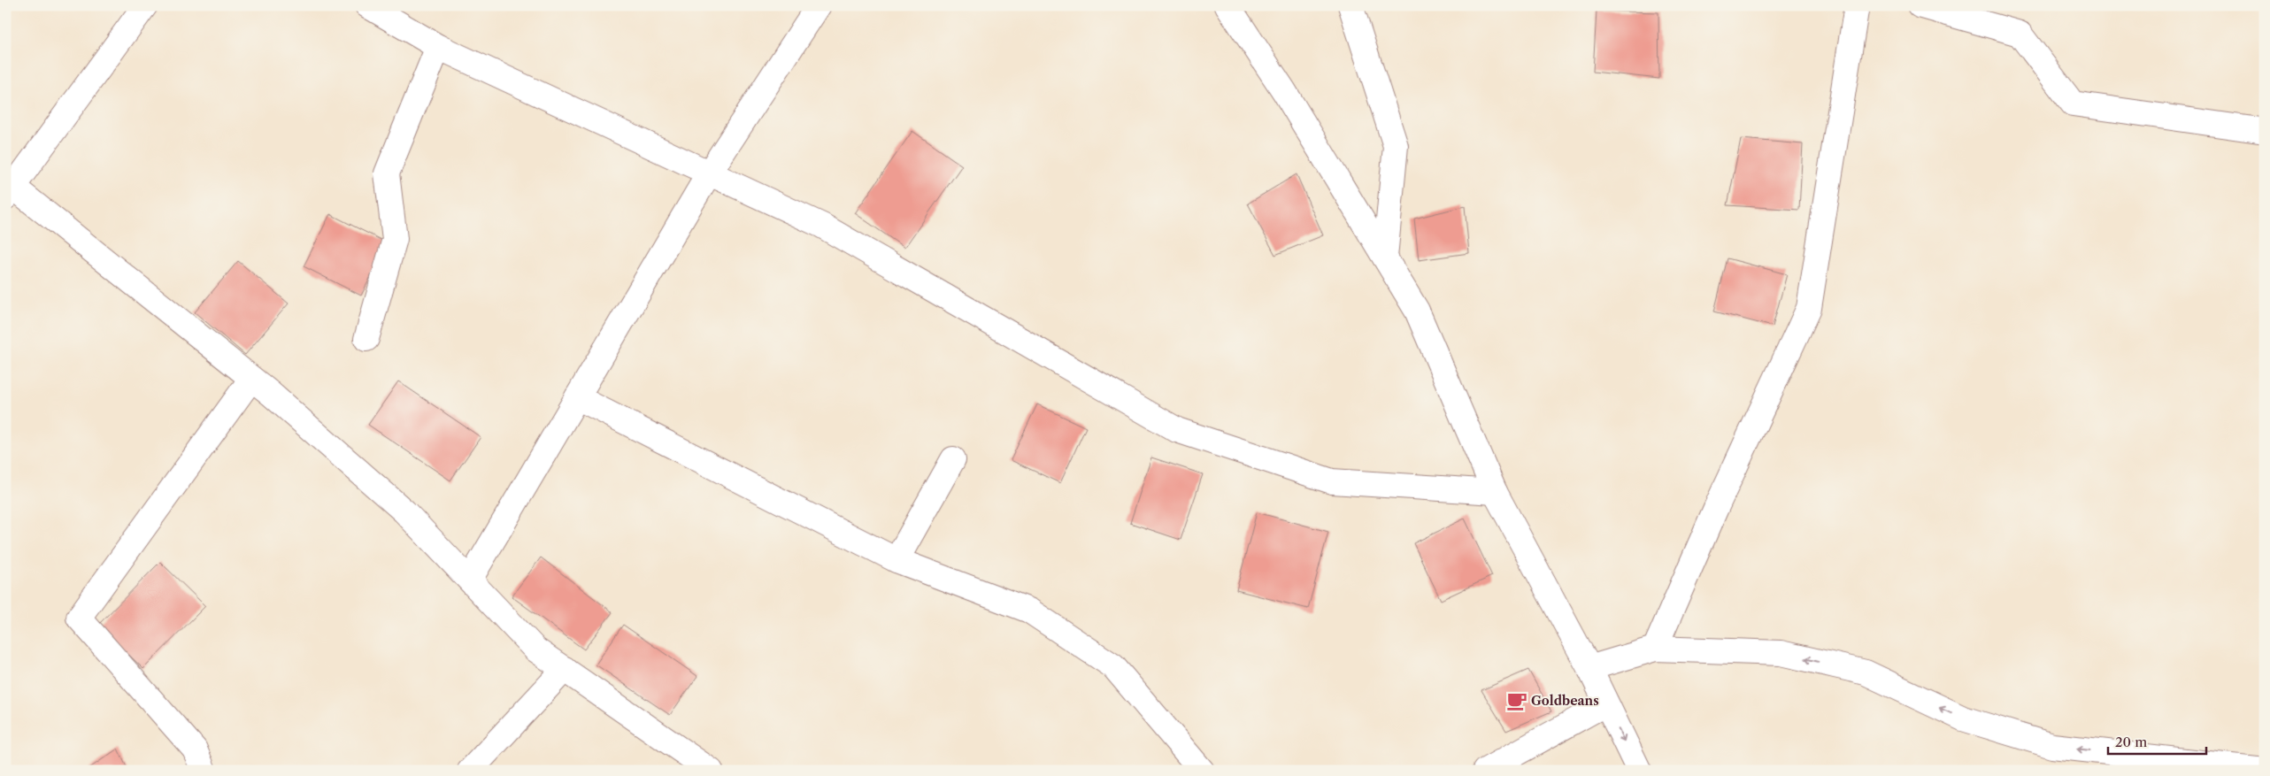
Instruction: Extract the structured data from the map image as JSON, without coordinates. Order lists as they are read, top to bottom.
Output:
{
  "places": {
    "cafe": ["Goldbeans"]
  },
  "scale_bar": "20 m"
}
